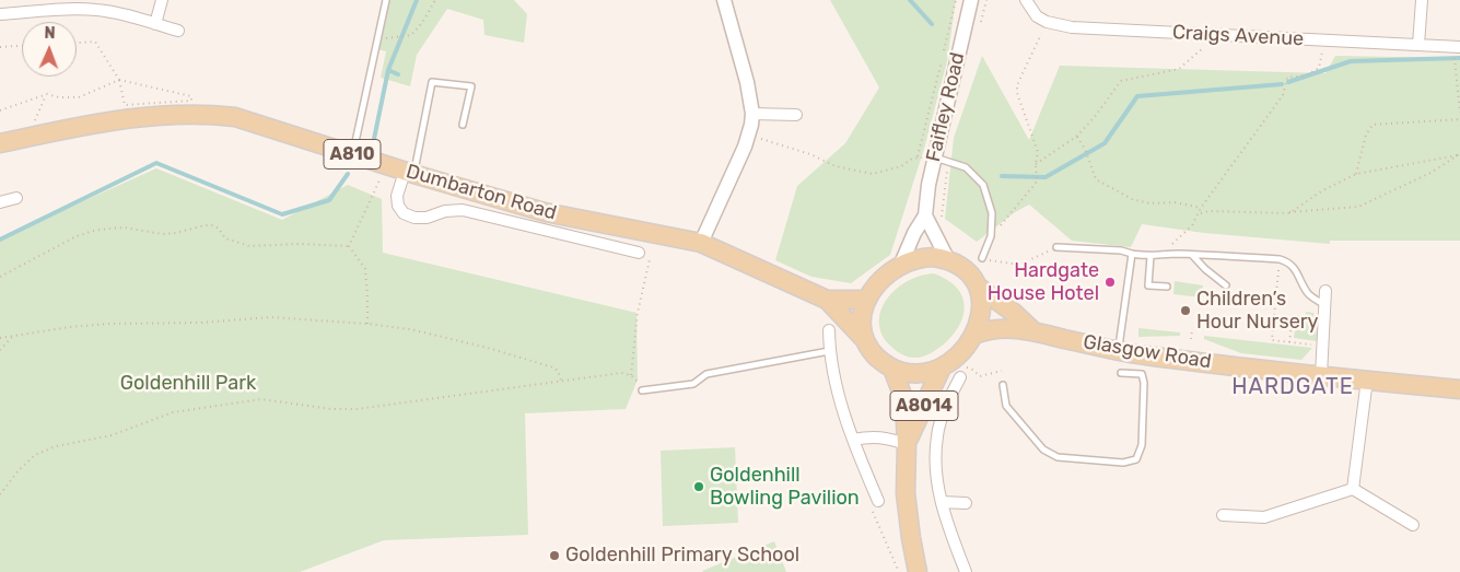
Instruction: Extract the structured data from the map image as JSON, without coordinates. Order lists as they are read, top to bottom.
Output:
{
  "streets": {
    "main road": [
      "A810",
      "Dumbarton Road",
      "Glasgow Road",
      "A8014"
    ],
    "street": ["Craigs Avenue", "Faifley Road"]
  },
  "crossings": [
    ["Faifley Road", "A810"],
    ["Faifley Road", "Glasgow Road"],
    ["Faifley Road", "A8014"],
    ["A810", "Dumbarton Road"],
    ["A810", "Glasgow Road"],
    ["A810", "A8014"],
    ["Glasgow Road", "A8014"]
  ],
  "districts": ["HARDGATE"],
  "parks": ["Goldenhill Park"],
  "places": [
    "Hardgate House Hotel",
    "Children’s Hour Nursery",
    "Goldenhill Bowling Pavilion",
    "Goldenhill Primary School"
  ],
  "north": "top"
}
